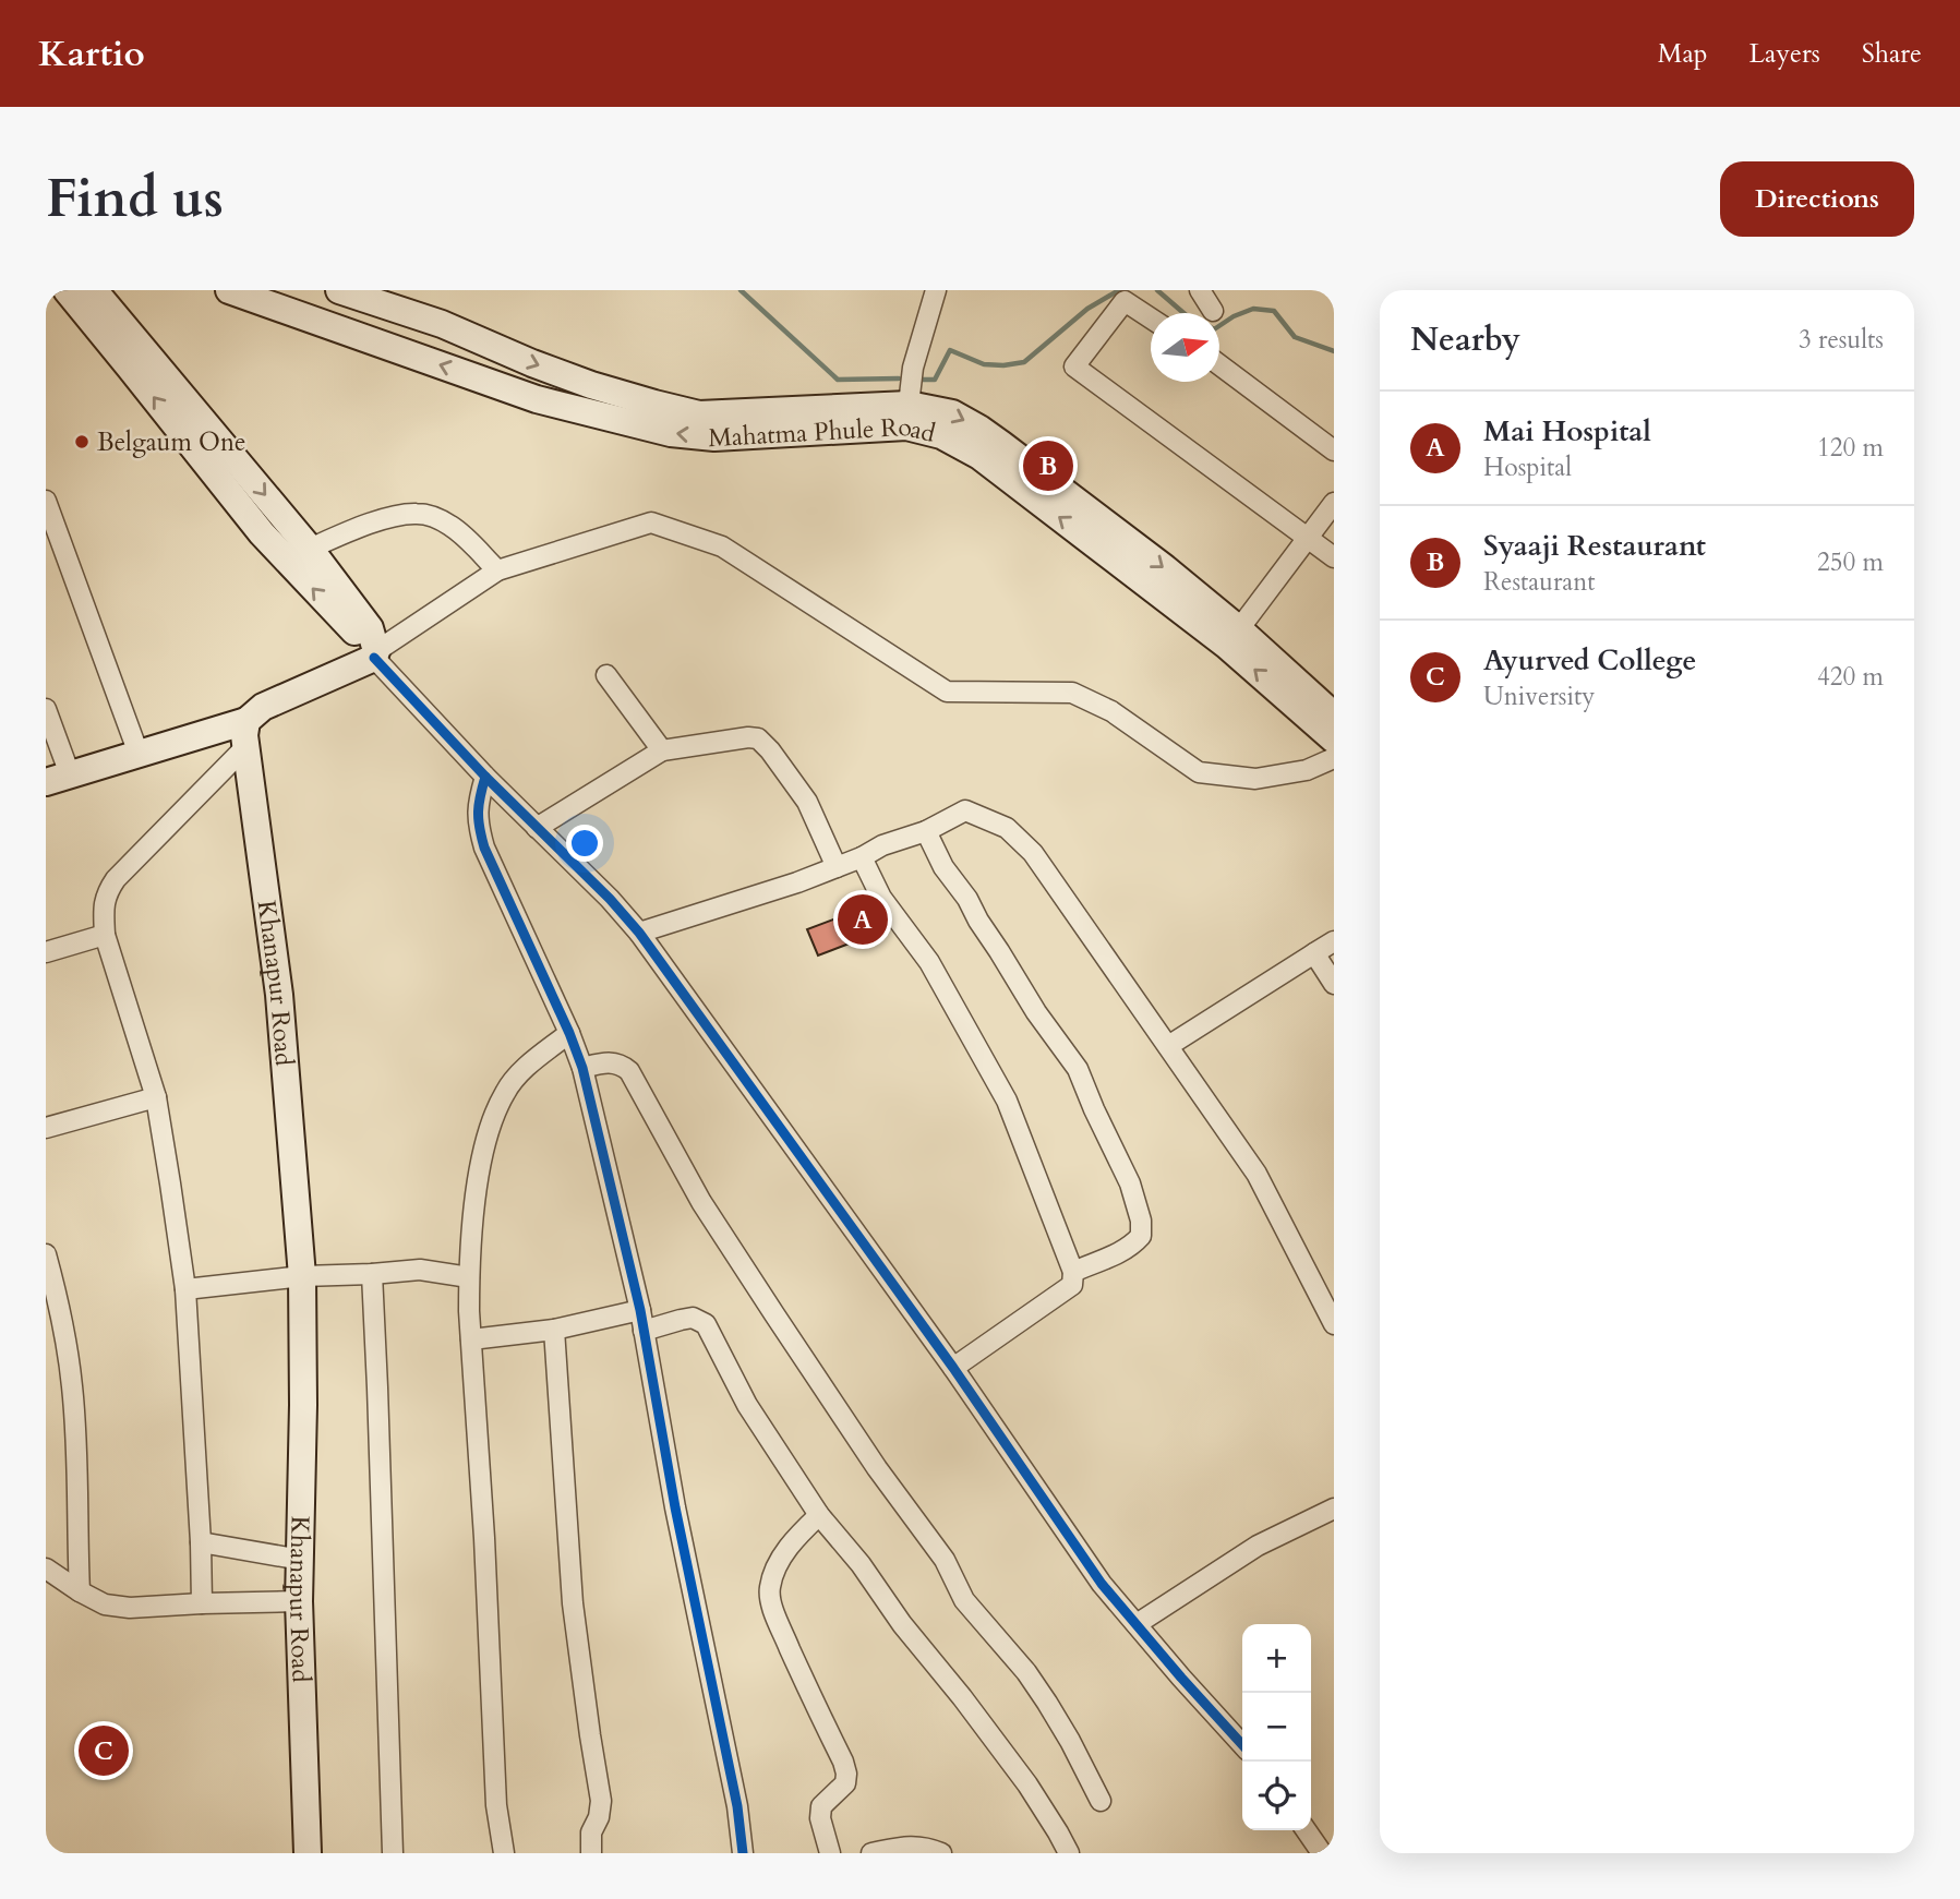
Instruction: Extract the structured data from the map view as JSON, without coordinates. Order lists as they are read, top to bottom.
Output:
{
  "streets": {
    "main road": ["Mahatma Phule Road", "Khanapur Road"]
  },
  "places": ["Belgaum One"],
  "north": "right",
  "page": {
    "header": "Kartio",
    "nav": ["Map", "Layers", "Share"],
    "buttons": "Directions",
    "title": "Find us",
    "heading": ["Nearby", "3 results"],
    "list": [
      {
        "mark": "A",
        "name": "Mai Hospital",
        "note": "Hospital",
        "value": "120 m"
      },
      {
        "mark": "B",
        "name": "Syaaji Restaurant",
        "note": "Restaurant",
        "value": "250 m"
      },
      {
        "mark": "C",
        "name": "Ayurved College",
        "note": "University",
        "value": "420 m"
      }
    ],
    "pins": ["B", "A", "C"],
    "map_buttons": ["+", "−"]
  }
}
